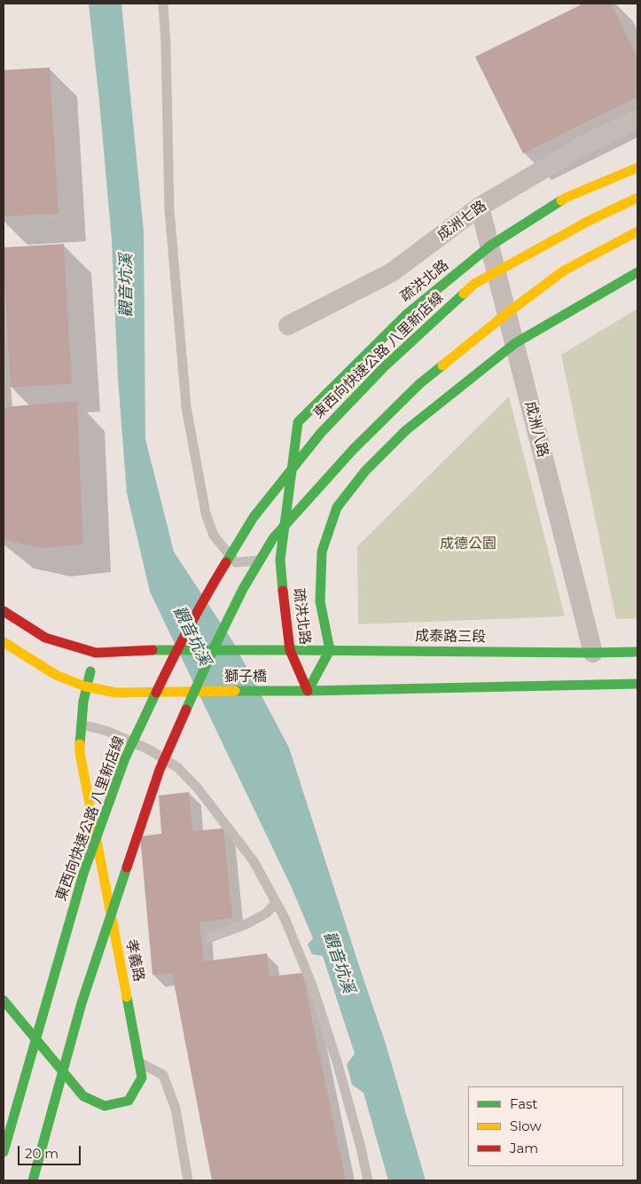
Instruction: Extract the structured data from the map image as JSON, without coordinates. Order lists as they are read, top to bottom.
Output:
{
  "streets": {
    "main road": [
      "疏洪北路",
      "東西向快速公路 八里新店線",
      "成泰路三段",
      "獅子橋",
      "孝義路"
    ],
    "street": ["成洲七路", "成洲八路"]
  },
  "crossings": [
    ["成洲七路", "成洲八路"],
    ["疏洪北路", "成洲八路"],
    ["疏洪北路", "成泰路三段"],
    ["疏洪北路", "獅子橋"],
    ["成洲八路", "成泰路三段"],
    ["成泰路三段", "獅子橋"],
    ["獅子橋", "孝義路"]
  ],
  "water": ["觀音坑溪"],
  "parks": ["成德公園"],
  "legend": ["Fast", "Slow", "Jam"],
  "scale_bar": "20 m"
}
